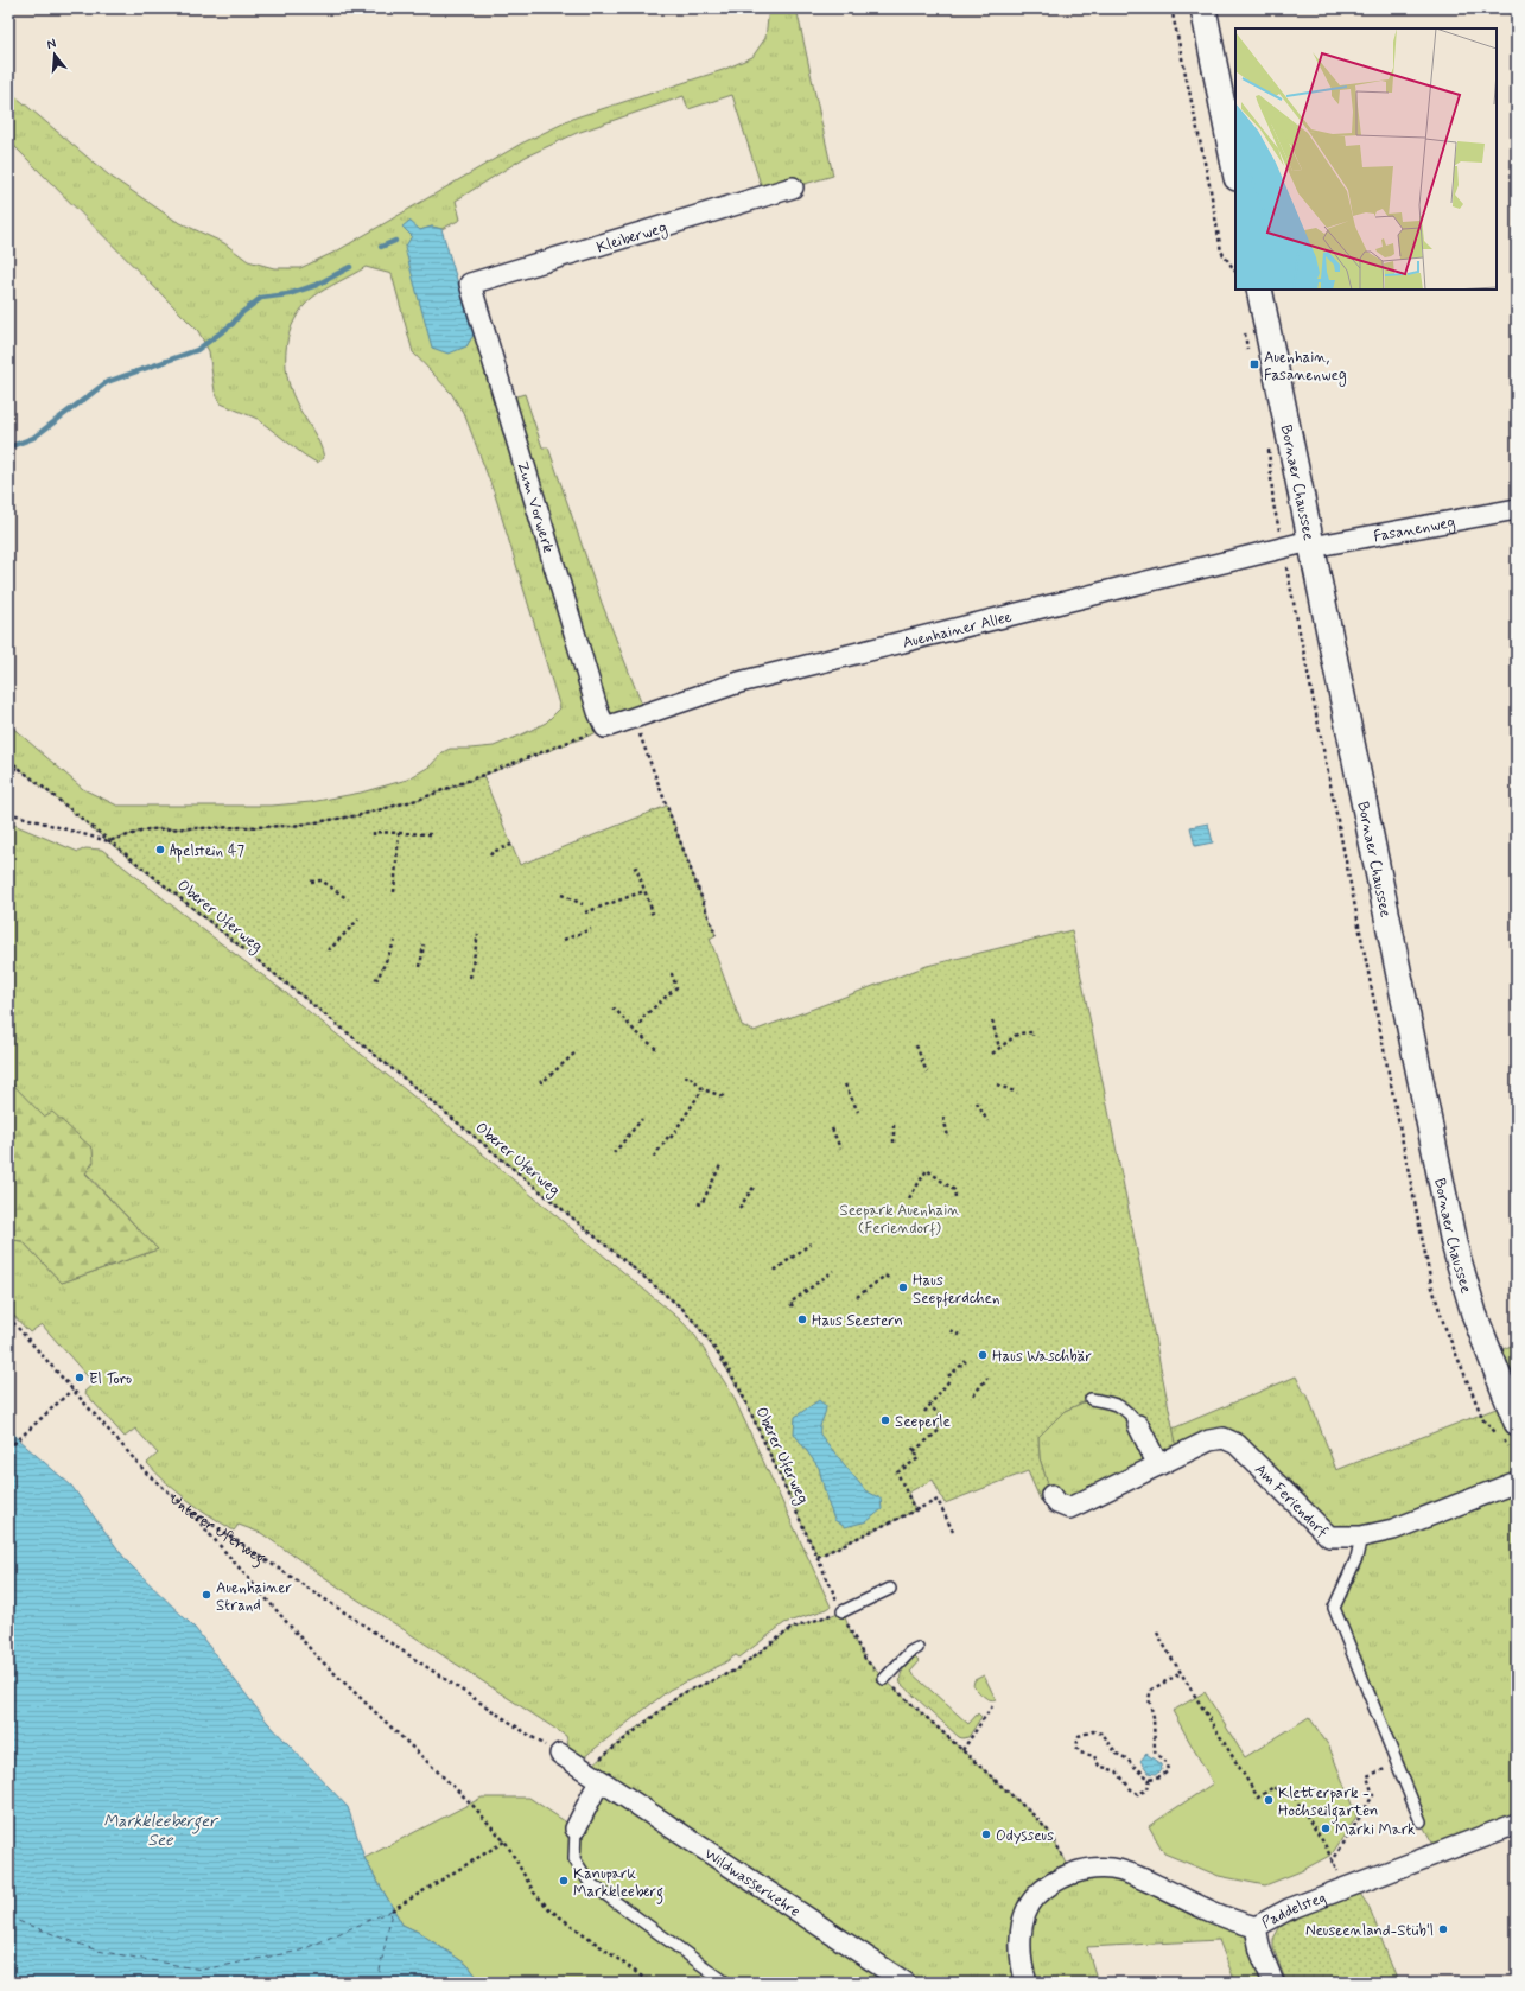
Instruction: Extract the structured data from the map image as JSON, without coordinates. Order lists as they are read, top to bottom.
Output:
{
  "streets": {
    "street": [
      "Kleiberweg",
      "Bornaer Chaussee",
      "Zum Vorwerk",
      "Fasanenweg",
      "Auenhainer Allee",
      "Am Feriendorf",
      "Wildwasserkehre",
      "Paddelsteg"
    ],
    "path": ["Oberer Uferweg", "Unterer Uferweg"]
  },
  "crossings": [
    ["Kleiberweg", "Zum Vorwerk"],
    ["Bornaer Chaussee", "Fasanenweg"],
    ["Bornaer Chaussee", "Auenhainer Allee"],
    ["Zum Vorwerk", "Auenhainer Allee"],
    ["Fasanenweg", "Auenhainer Allee"],
    ["Oberer Uferweg", "Paddelsteg"]
  ],
  "water": ["Markkleeberger See"],
  "parks": ["Seepark Auenhain (Feriendorf)"],
  "places": {
    "transit": ["Auenhain, Fasanenweg"],
    "other": [
      "Apelstein 47",
      "Haus Seepferdchen",
      "Haus Seestern",
      "Haus Waschbär",
      "El Toro",
      "Seeperle",
      "Auenhainer Strand",
      "Kletterpark - Hochseilgarten",
      "Marki Mark",
      "Odysseus",
      "Kanupark Markkleeberg",
      "Neuseenland-Stüb'l"
    ]
  },
  "north": "top"
}
